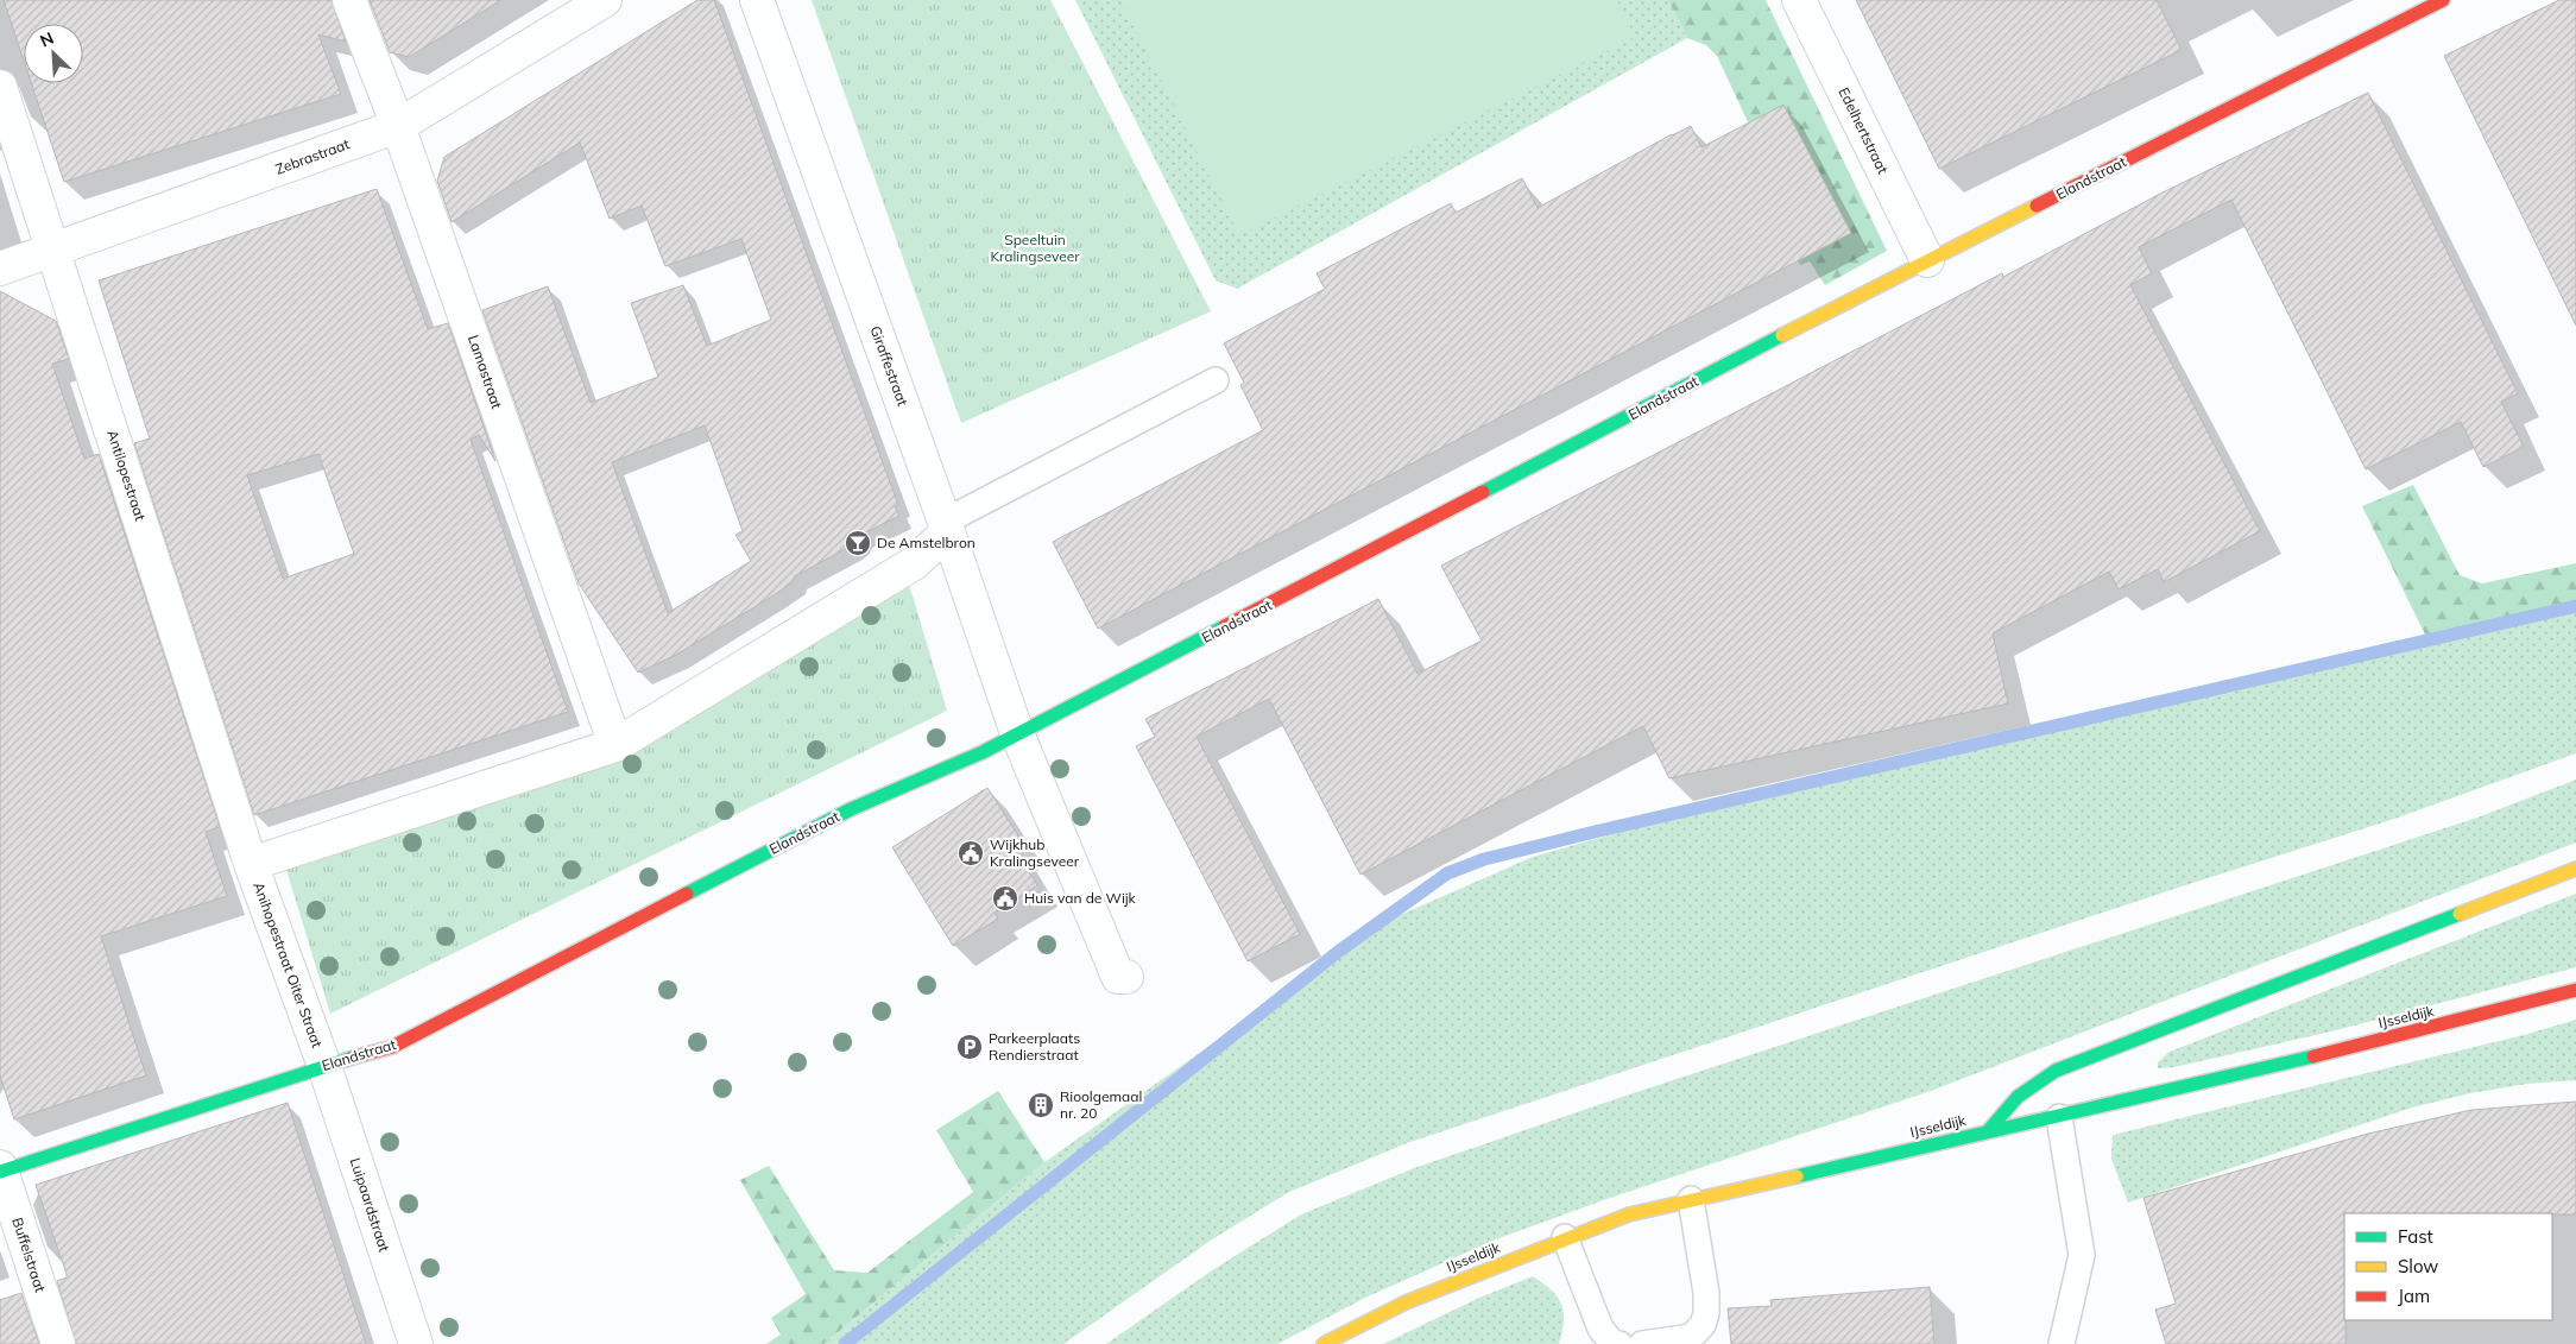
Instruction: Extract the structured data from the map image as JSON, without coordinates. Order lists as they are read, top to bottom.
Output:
{
  "streets": {
    "street": [
      "Edelhertstraat",
      "Zebrastraat",
      "Elandstraat",
      "Giraffestraat",
      "Lamastraat",
      "Antilopestraat",
      "Anihopestraat Oiter Straat",
      "IJsseldijk",
      "Luipaardstraat",
      "Buffelstraat"
    ]
  },
  "crossings": [
    ["Edelhertstraat", "Elandstraat"],
    ["Zebrastraat", "Lamastraat"],
    ["Zebrastraat", "Antilopestraat"],
    ["Elandstraat", "Giraffestraat"],
    ["Elandstraat", "Anihopestraat Oiter Straat"],
    ["Elandstraat", "Luipaardstraat"],
    ["Elandstraat", "Buffelstraat"],
    ["Antilopestraat", "Anihopestraat Oiter Straat"],
    ["Anihopestraat Oiter Straat", "Luipaardstraat"]
  ],
  "parks": ["Speeltuin Kralingseveer"],
  "places": {
    "bar": ["De Amstelbron"],
    "public building": ["Wijkhub Kralingseveer", "Huis van de Wijk"],
    "parking": ["Parkeerplaats Rendierstraat"],
    "building": ["Rioolgemaal nr. 20"]
  },
  "legend": ["Fast", "Slow", "Jam"],
  "north": "top left"
}
